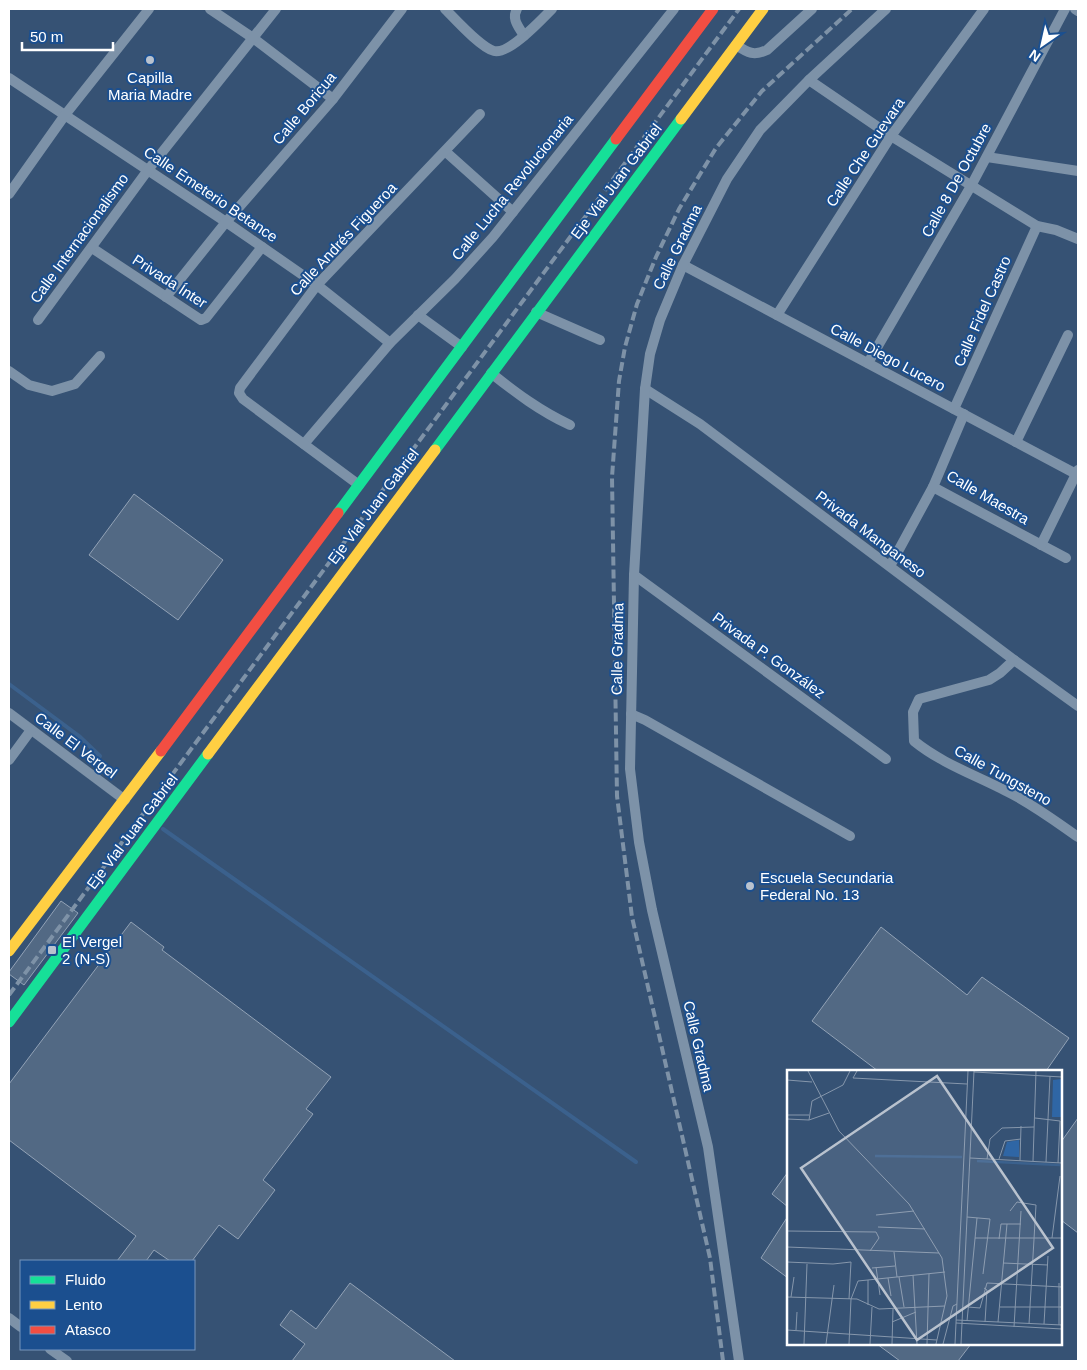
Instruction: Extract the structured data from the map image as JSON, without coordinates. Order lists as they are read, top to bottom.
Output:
{
  "streets": {
    "main road": ["Eje Vial Juan Gabriel"],
    "street": [
      "Calle Boricua",
      "Calle Che Guevara",
      "Calle 8 De Octubre",
      "Calle Lucha Revolucionaria",
      "Calle Emeterio Betance",
      "Calle Internacionalismo",
      "Calle Andrés Figueroa",
      "Calle Gradma",
      "Privada Ínter",
      "Calle Fidel Castro",
      "Calle Diego Lucero",
      "Calle Maestra",
      "Privada Manganeso",
      "Privada P. González",
      "Calle El Vergel",
      "Calle Tungsteno"
    ]
  },
  "crossings": [
    ["Calle Boricua", "Calle Emeterio Betance"],
    ["Calle Boricua", "Privada Ínter"],
    ["Calle Che Guevara", "Calle Diego Lucero"],
    ["Calle 8 De Octubre", "Calle Diego Lucero"],
    ["Eje Vial Juan Gabriel", "Calle El Vergel"],
    ["Calle Lucha Revolucionaria", "Calle Emeterio Betance"],
    ["Calle Lucha Revolucionaria", "Calle Andrés Figueroa"],
    ["Calle Emeterio Betance", "Calle Internacionalismo"],
    ["Calle Emeterio Betance", "Calle Andrés Figueroa"],
    ["Calle Emeterio Betance", "Privada Ínter"],
    ["Calle Internacionalismo", "Privada Ínter"],
    ["Calle Gradma", "Calle Diego Lucero"],
    ["Calle Gradma", "Privada Manganeso"],
    ["Calle Gradma", "Privada P. González"],
    ["Calle Fidel Castro", "Calle Diego Lucero"],
    ["Calle Diego Lucero", "Calle Maestra"],
    ["Privada Manganeso", "Calle Tungsteno"]
  ],
  "places": {
    "other": ["Capilla Maria Madre", "Escuela Secundaria Federal No. 13"],
    "transit": ["El Vergel 2 (N-S)"]
  },
  "legend": ["Fluido", "Lento", "Atasco"],
  "scale_bar": "50 m",
  "north": "bottom left"
}
